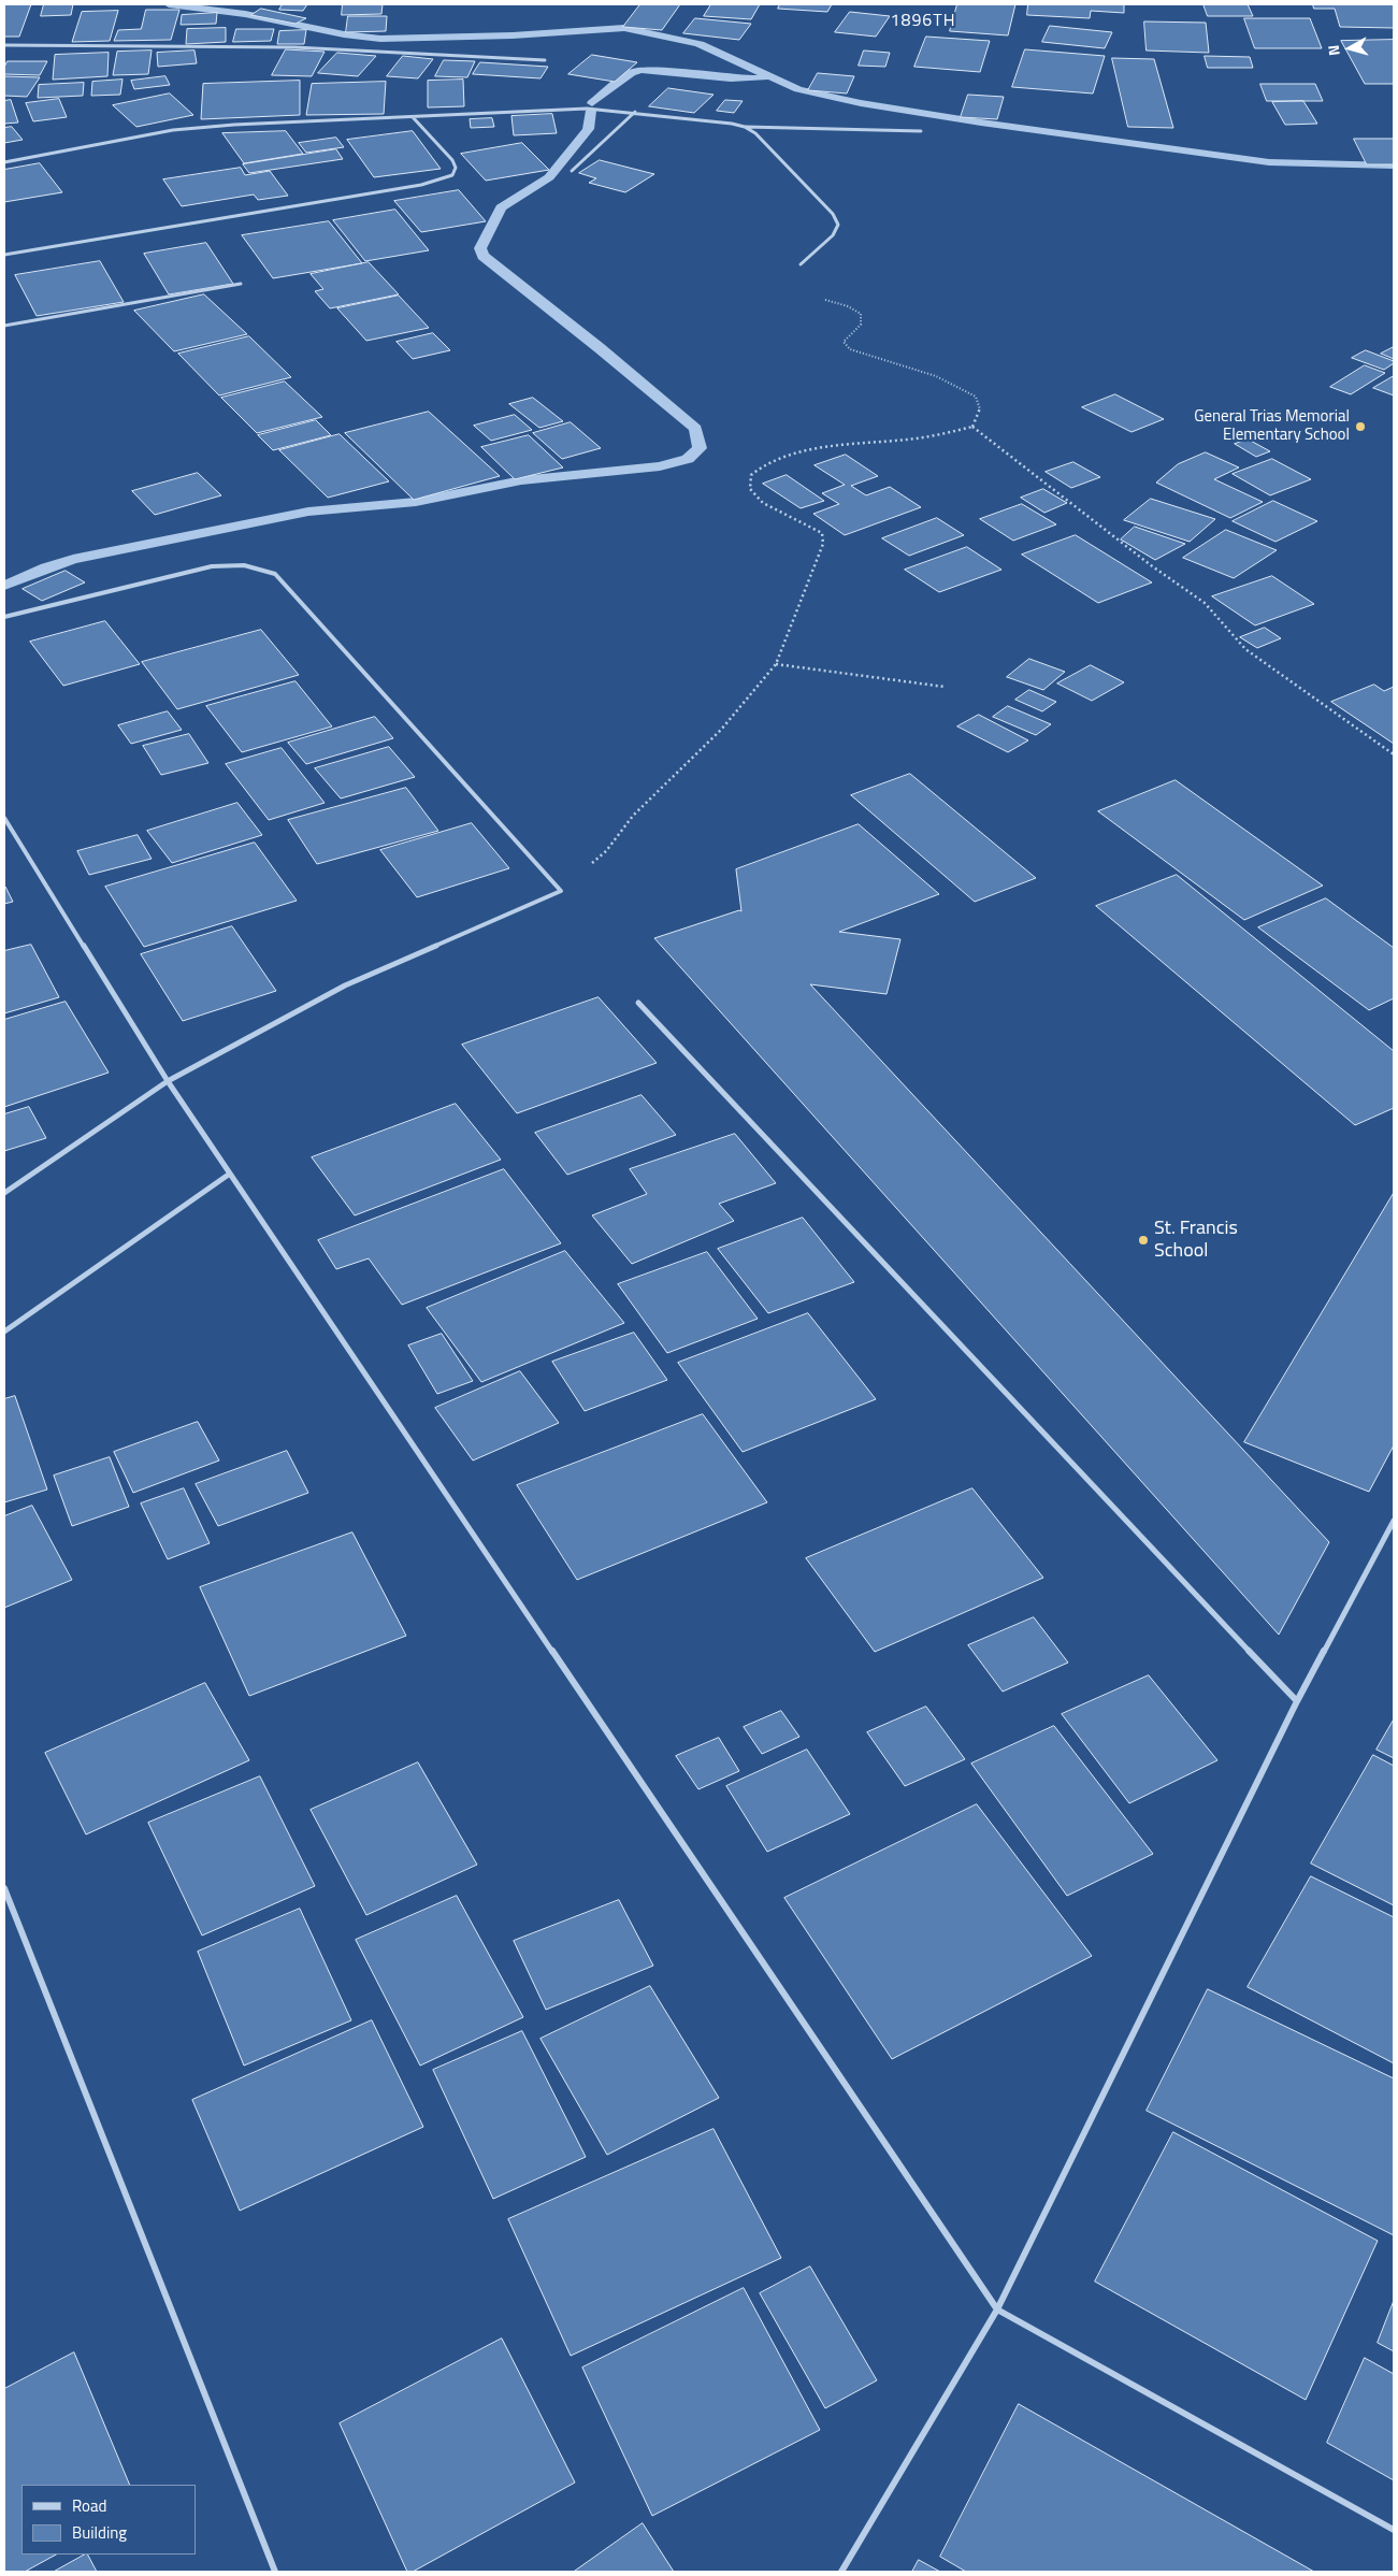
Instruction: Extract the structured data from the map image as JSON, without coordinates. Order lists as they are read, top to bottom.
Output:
{
  "districts": ["1896TH"],
  "places": ["General Trias Memorial Elementary School", "St. Francis School"],
  "legend": ["Road", "Building"],
  "north": "left"
}
